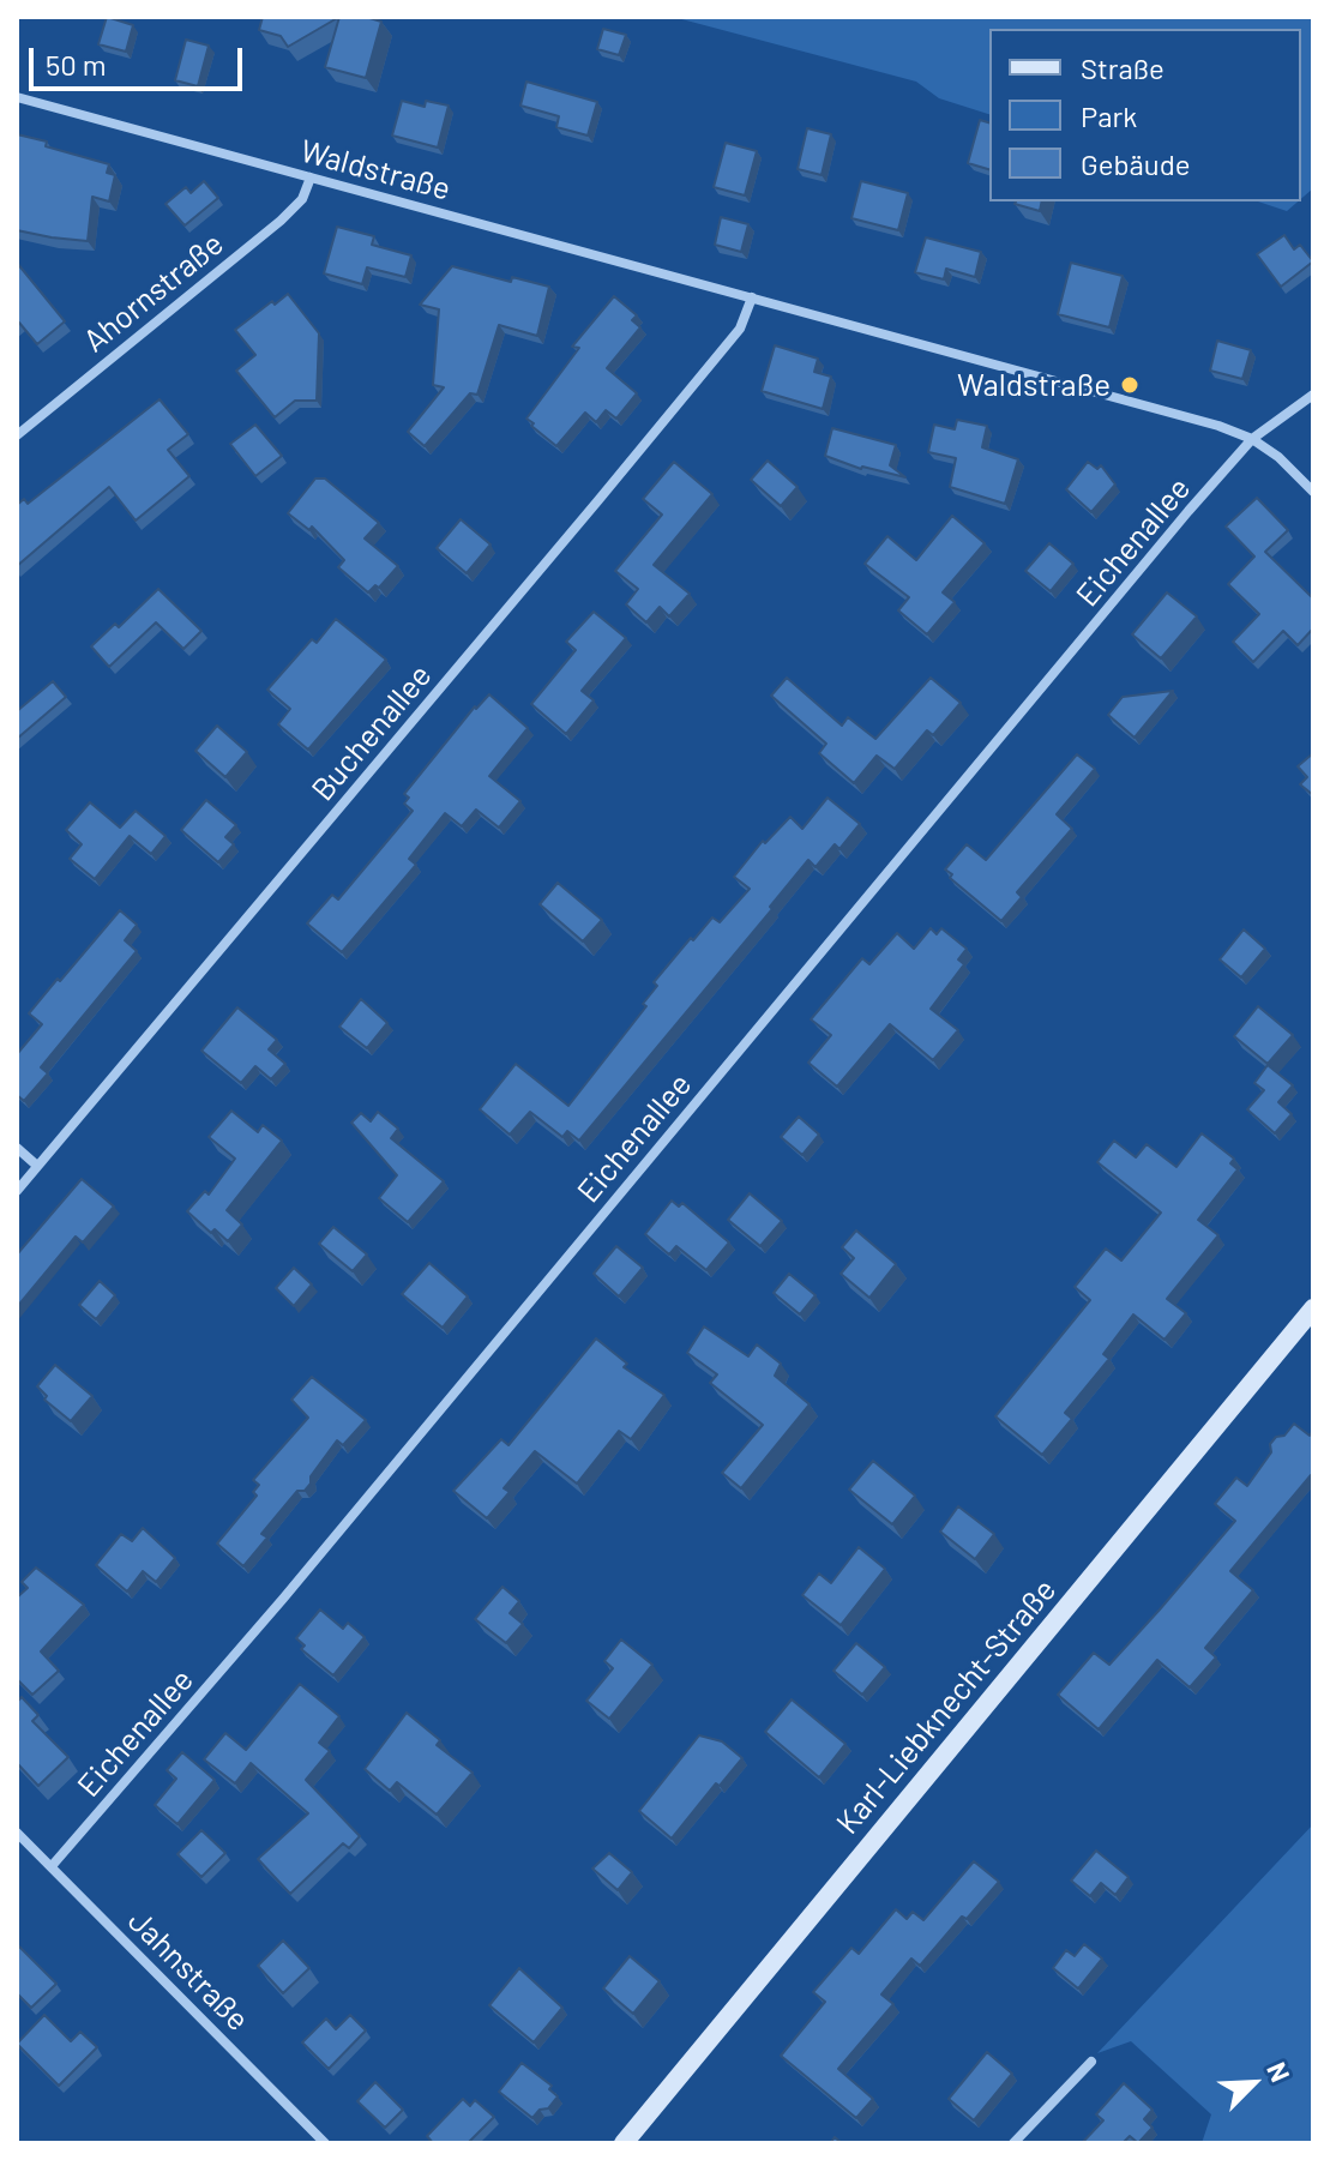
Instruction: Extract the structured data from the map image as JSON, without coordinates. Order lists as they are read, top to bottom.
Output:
{
  "streets": {
    "street": [
      "Waldstraße",
      "Ahornstraße",
      "Eichenallee",
      "Buchenallee",
      "Karl-Liebknecht-Straße",
      "Jahnstraße"
    ]
  },
  "crossings": [
    ["Waldstraße", "Ahornstraße"],
    ["Waldstraße", "Eichenallee"],
    ["Waldstraße", "Buchenallee"],
    ["Eichenallee", "Jahnstraße"]
  ],
  "places": ["Waldstraße"],
  "legend": ["Straße", "Park", "Gebäude"],
  "scale_bar": "50 m",
  "north": "top right"
}
